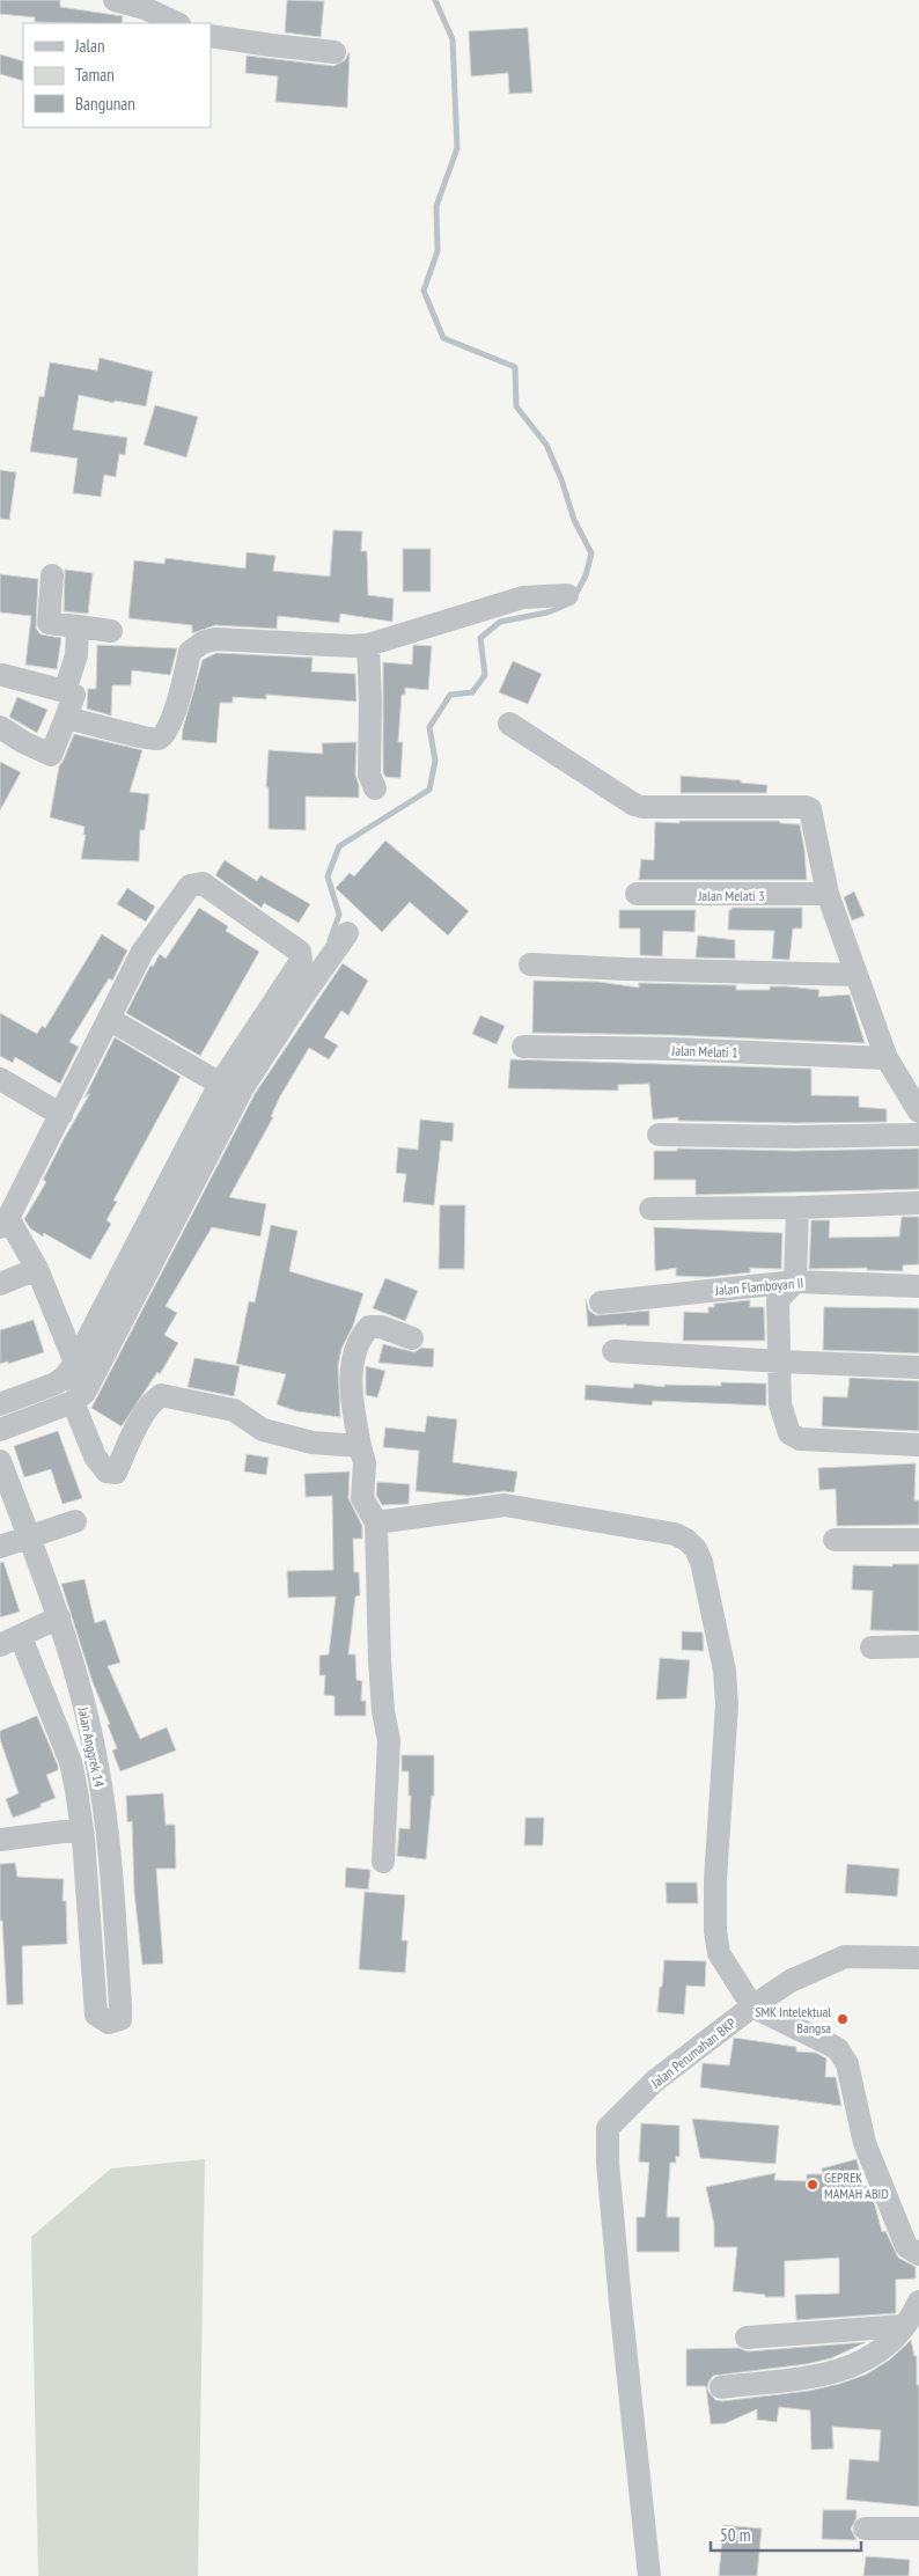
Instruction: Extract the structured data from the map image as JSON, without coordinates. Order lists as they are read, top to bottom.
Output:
{
  "streets": {
    "street": [
      "Jalan Melati 3",
      "Jalan Melati 1",
      "Jalan Flamboyan II",
      "Jalan Anggrek 14",
      "Jalan Perumahan BKP"
    ]
  },
  "places": ["SMK Intelektual Bangsa", "GEPREK MAMAH ABID"],
  "legend": ["Jalan", "Taman", "Bangunan"],
  "scale_bar": "50 m"
}
